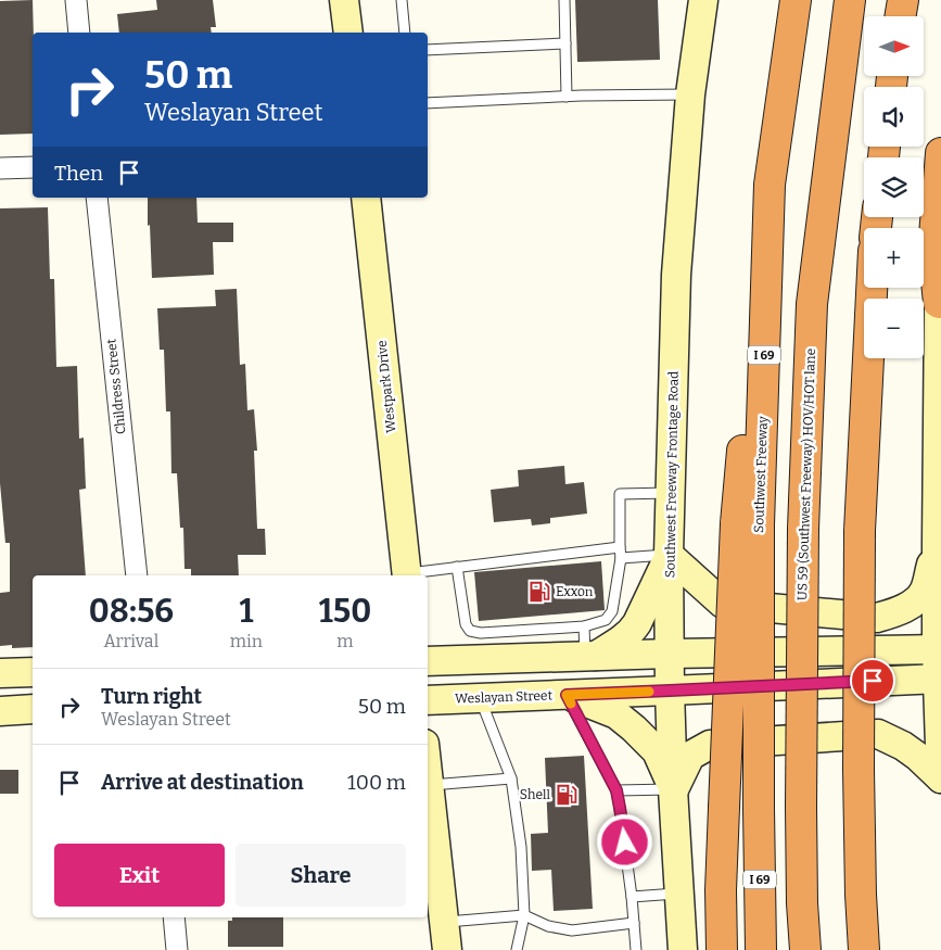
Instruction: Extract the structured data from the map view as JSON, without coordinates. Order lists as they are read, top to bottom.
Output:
{
  "streets": {
    "highway": ["I 69", "Southwest Freeway", "US 59 (Southwest Freeway) HOV/HOT lane"],
    "main road": ["Westpark Drive", "Southwest Freeway Frontage Road", "Weslayan Street"],
    "street": ["Childress Street"]
  },
  "crossings": [
    ["Southwest Freeway Frontage Road", "Weslayan Street"]
  ],
  "places": {
    "fuel station": ["Exxon", "Shell"]
  },
  "north": "right",
  "page": {
    "map_buttons": ["+", "−"],
    "turn": ["50 m", "Weslayan Street"],
    "then": "Then",
    "eta": [
      "08:56",
      "Arrival",
      "1",
      "min",
      "150",
      "m"
    ],
    "list": [
      {
        "name": "Turn right",
        "note": "Weslayan Street",
        "value": "50 m"
      },
      {
        "name": "Arrive at destination",
        "value": "100 m"
      }
    ],
    "buttons": ["Exit", "Share"]
  }
}
